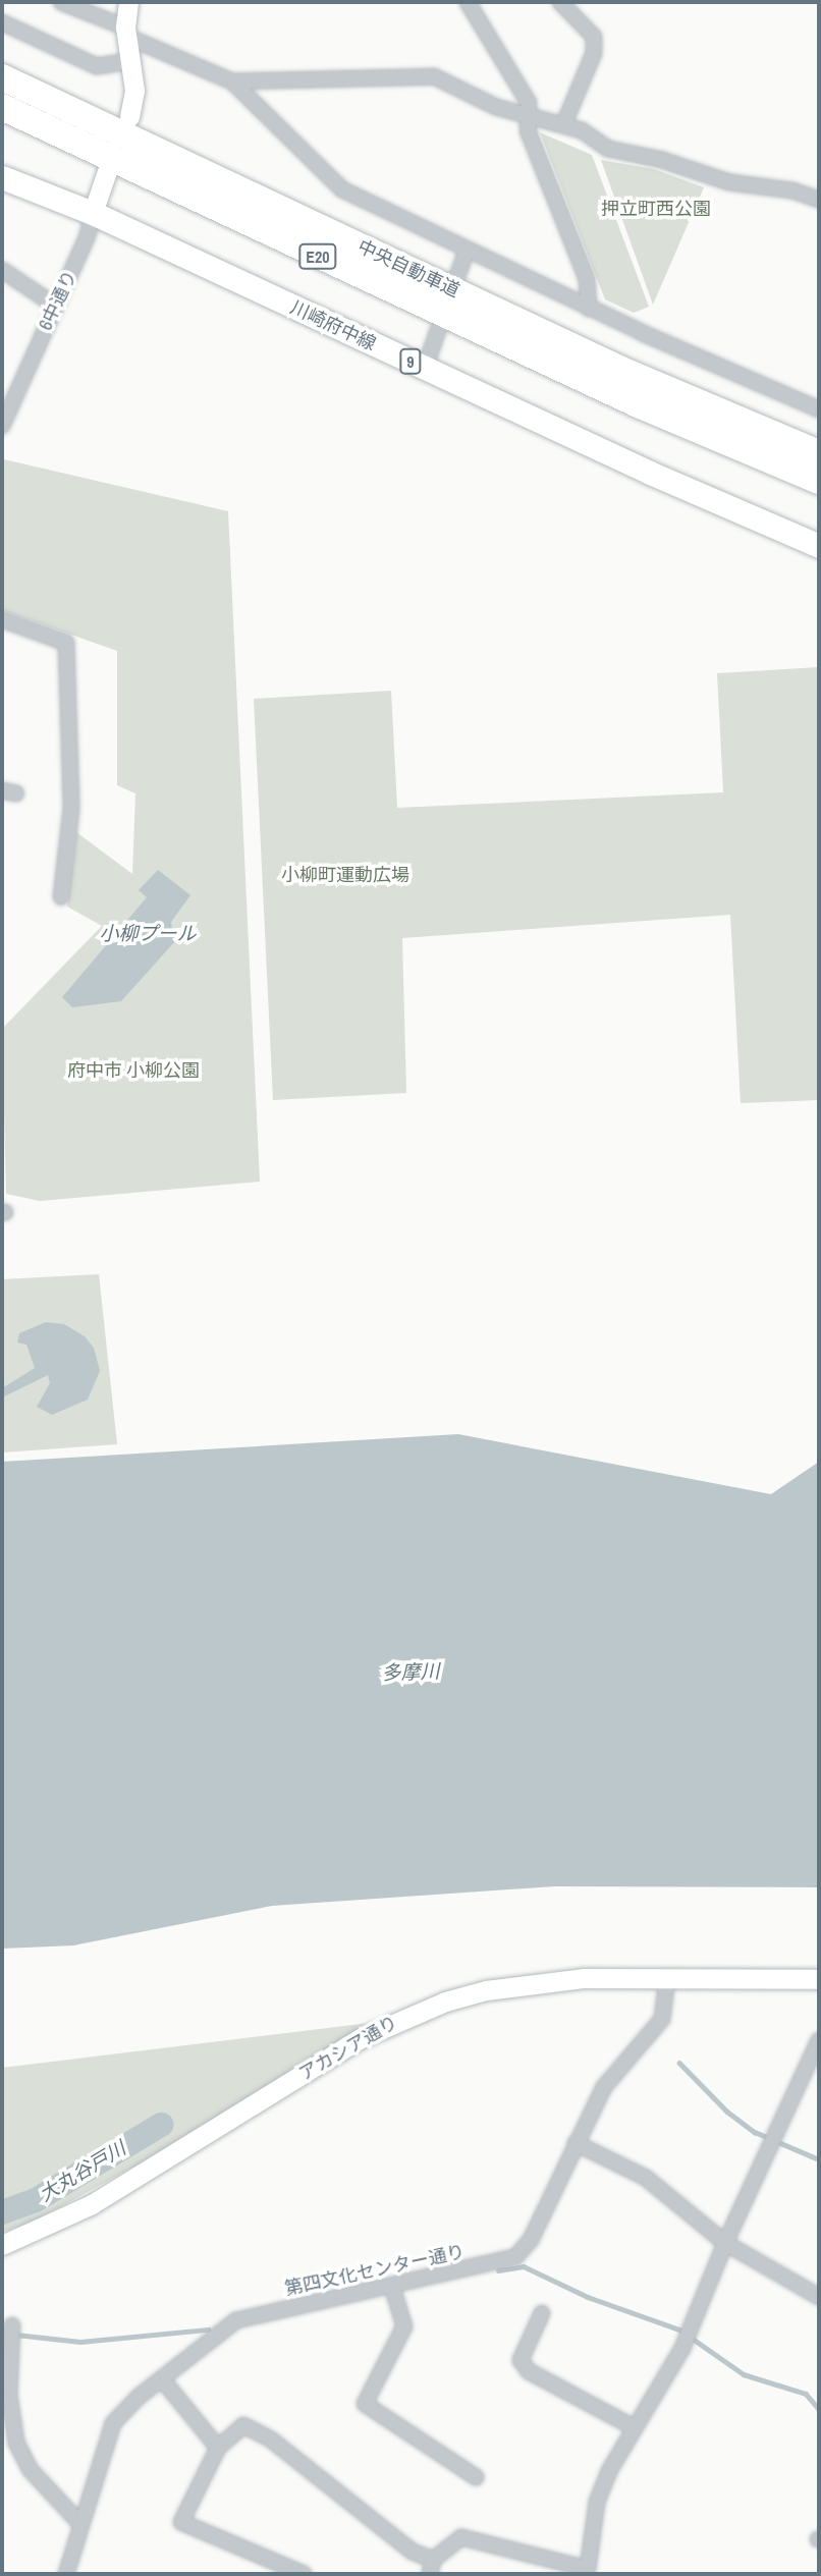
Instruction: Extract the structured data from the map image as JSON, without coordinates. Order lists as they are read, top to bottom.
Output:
{
  "streets": {
    "highway": ["E20", "中央自動車道"],
    "main road": ["川崎府中線", "9"],
    "street": ["6中通り", "アカシア通り", "第四文化センター通り"]
  },
  "crossings": [
    ["6中通り", "川崎府中線"],
    ["アカシア通り", "第四文化センター通り"]
  ],
  "water": ["小柳プール", "多摩川", "大丸谷戸川"],
  "parks": ["押立町西公園", "小柳町運動広場", "府中市 小柳公園"]
}
